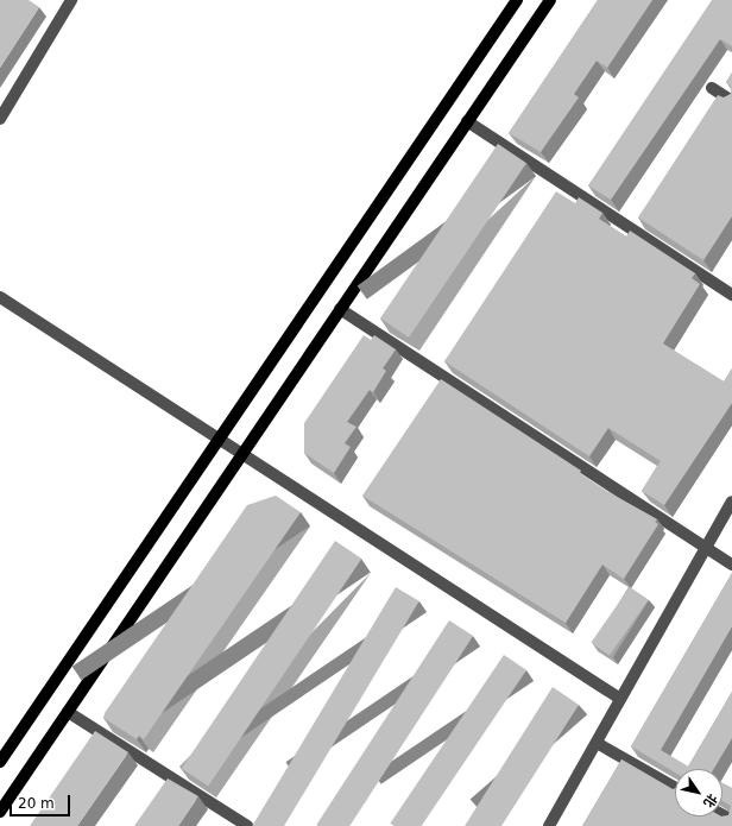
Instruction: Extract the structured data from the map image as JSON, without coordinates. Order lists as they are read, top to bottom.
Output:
{
  "scale_bar": "20 m",
  "north": "bottom right"
}
